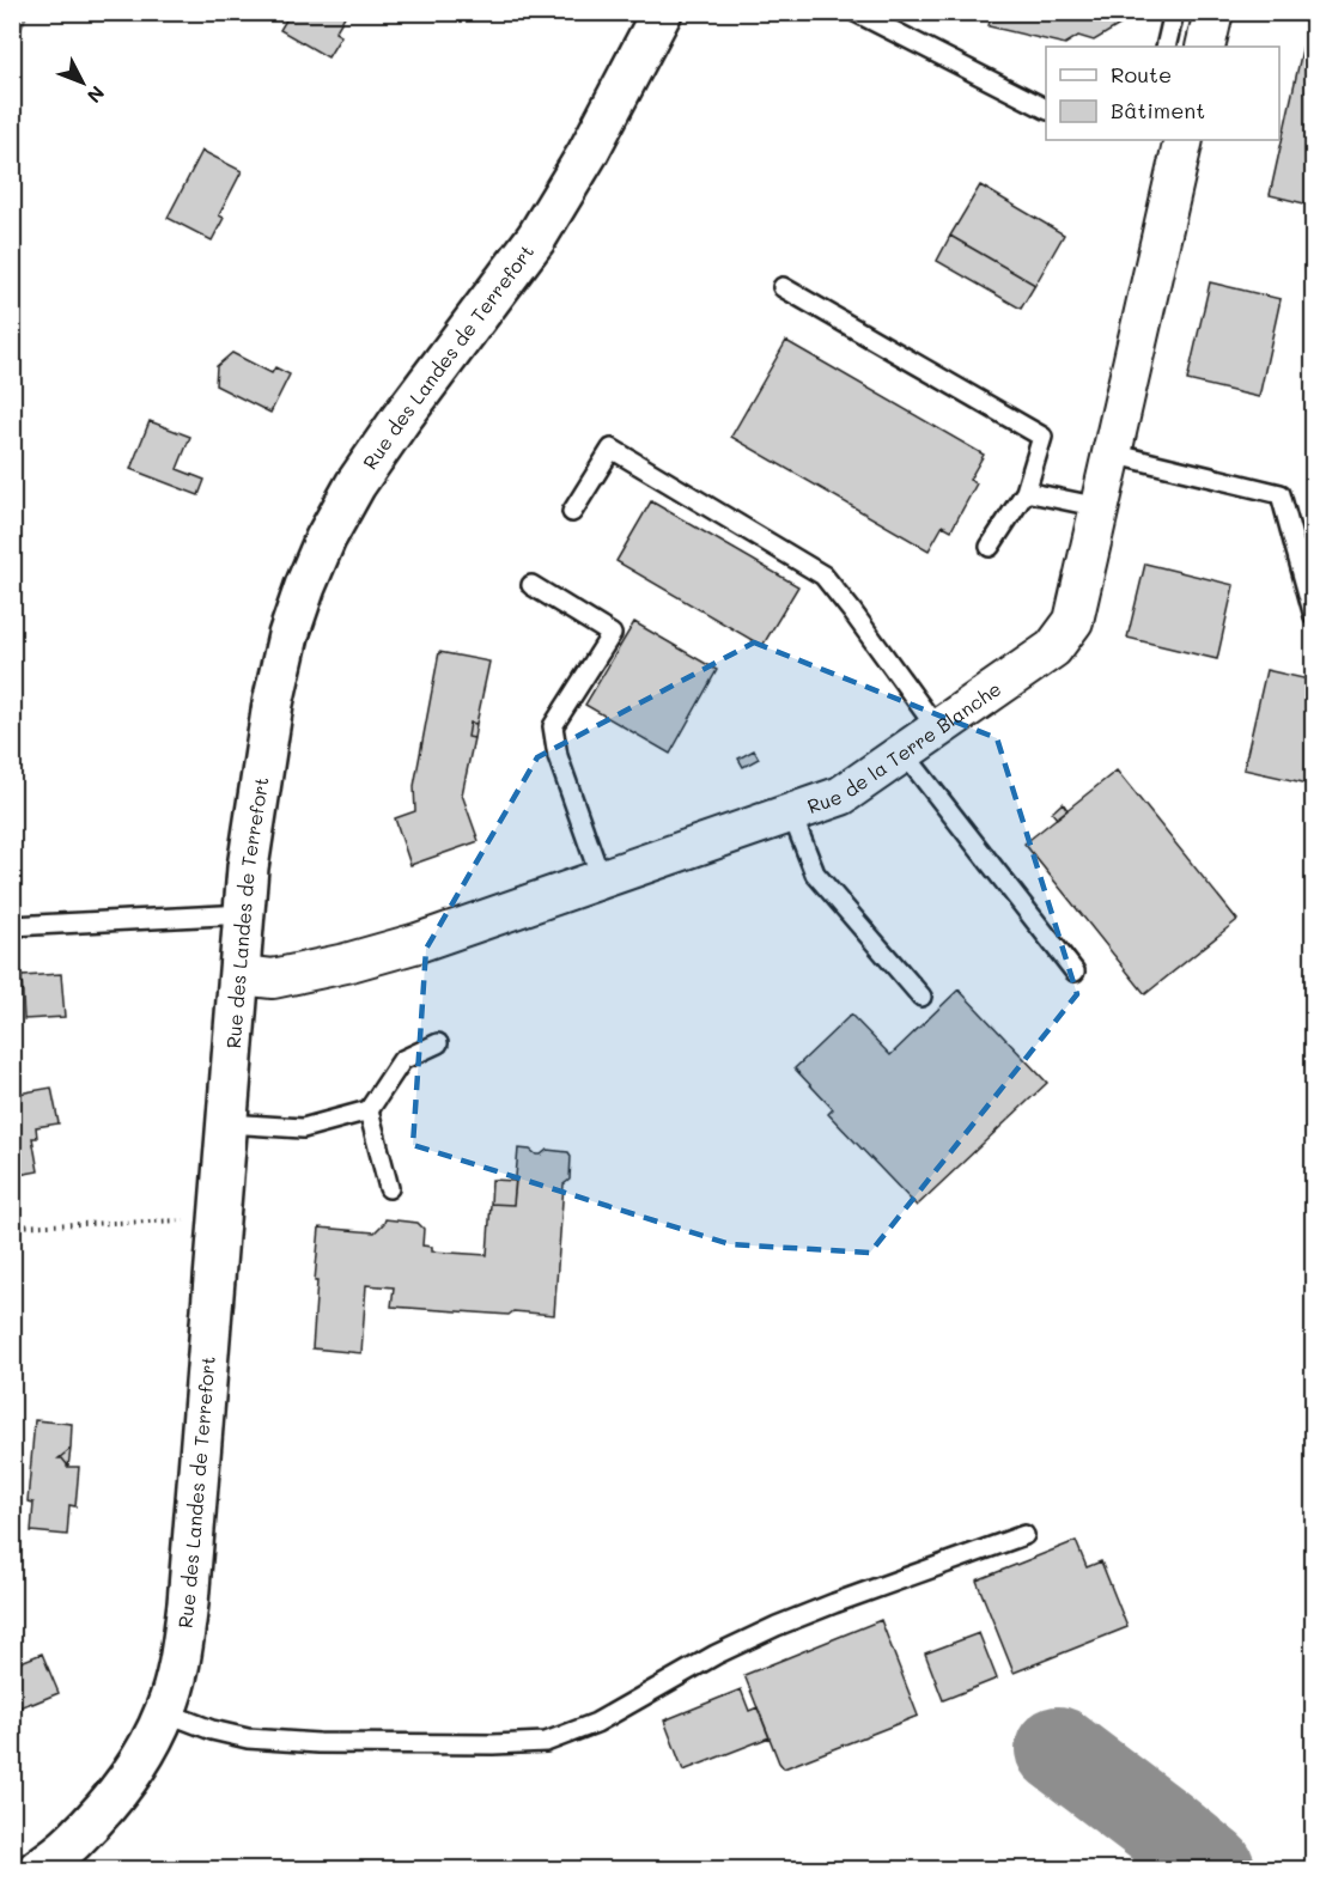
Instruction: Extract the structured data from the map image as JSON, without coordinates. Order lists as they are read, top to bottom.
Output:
{
  "streets": {
    "street": ["Rue des Landes de Terrefort", "Rue de la Terre Blanche"]
  },
  "crossings": [
    ["Rue des Landes de Terrefort", "Rue de la Terre Blanche"]
  ],
  "legend": ["Route", "Bâtiment"],
  "north": "bottom right"
}
